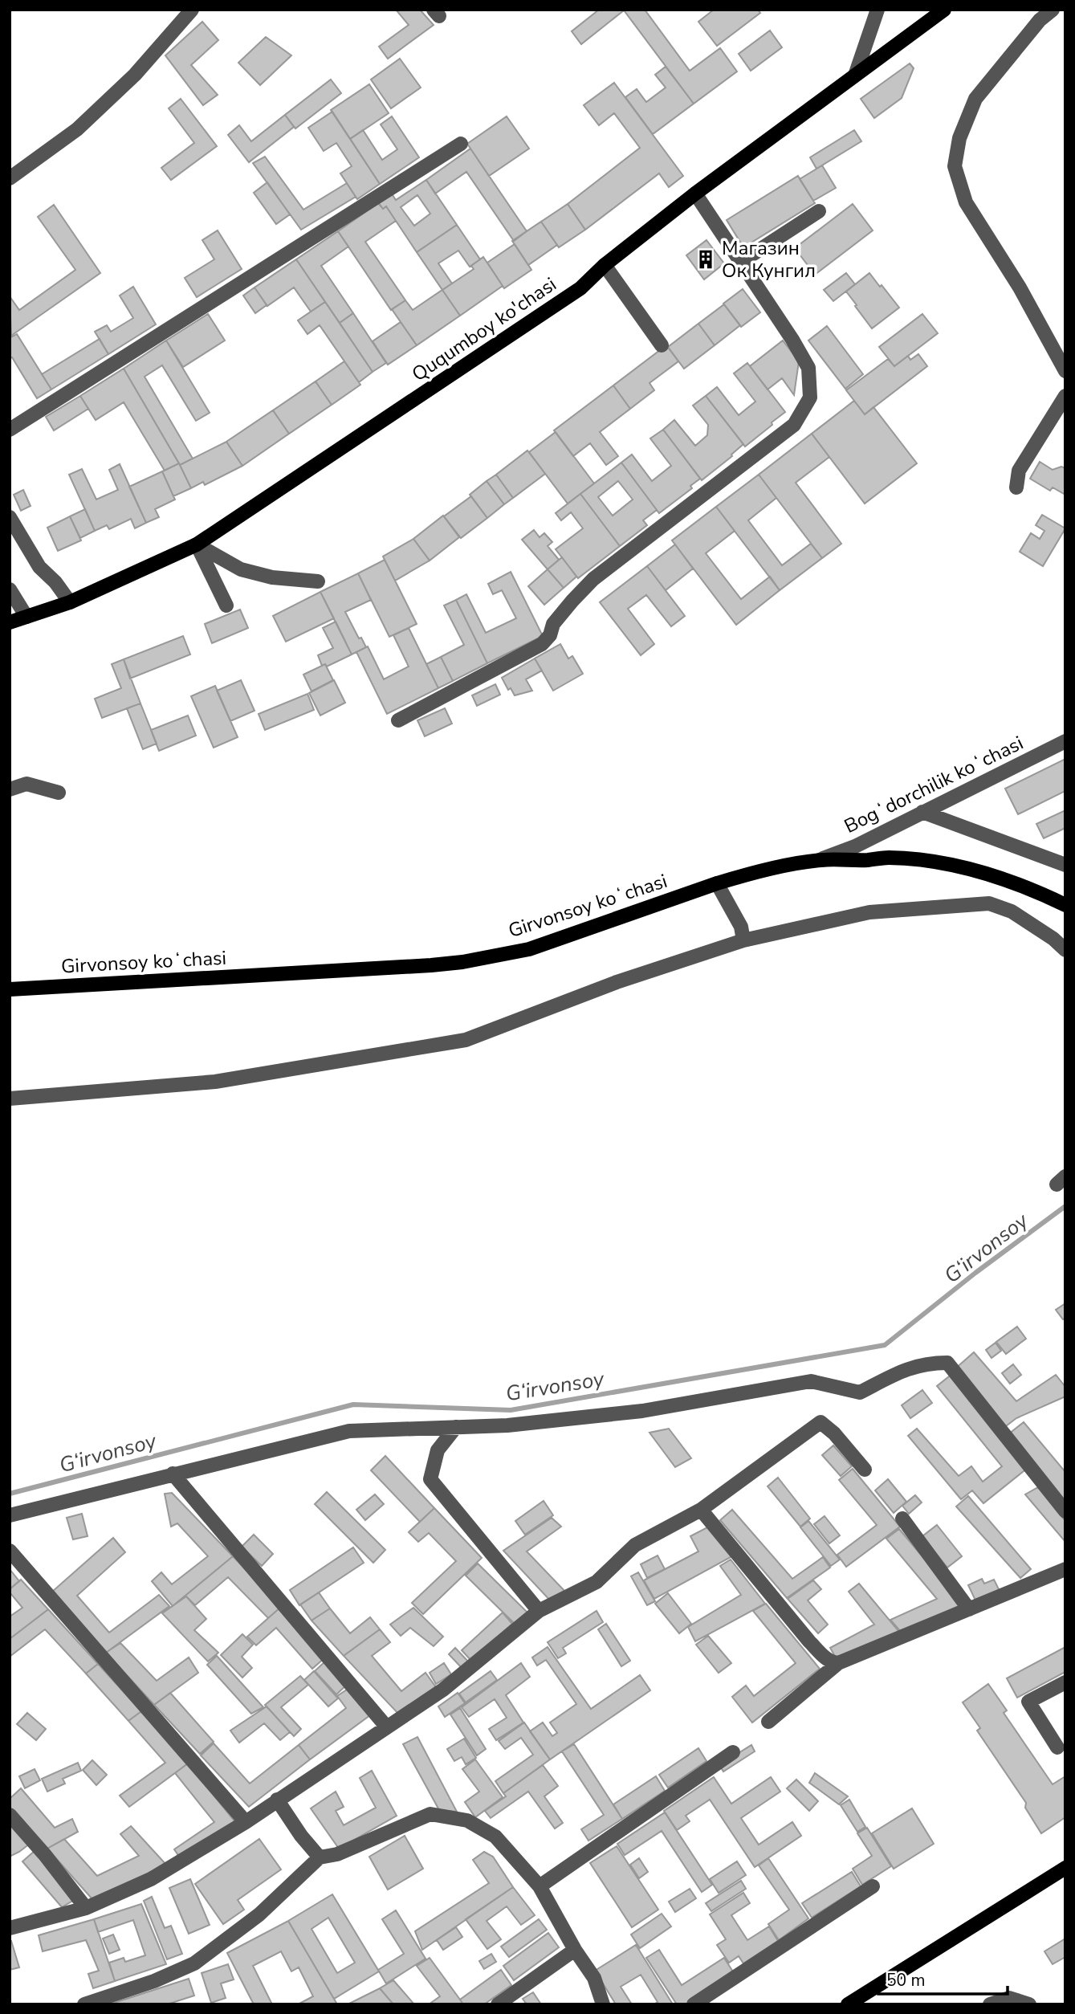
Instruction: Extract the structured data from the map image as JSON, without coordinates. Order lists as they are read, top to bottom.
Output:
{
  "streets": {
    "main road": ["Ququmboy ko'chasi", "Girvonsoy koʻchasi"],
    "street": ["Bogʻdorchilik koʻchasi"]
  },
  "crossings": [
    ["Bogʻdorchilik koʻchasi", "Girvonsoy koʻchasi"]
  ],
  "water": ["G‘irvonsoy"],
  "places": {
    "building": ["Магазин Ок Кунгил"]
  },
  "scale_bar": "50 m"
}
